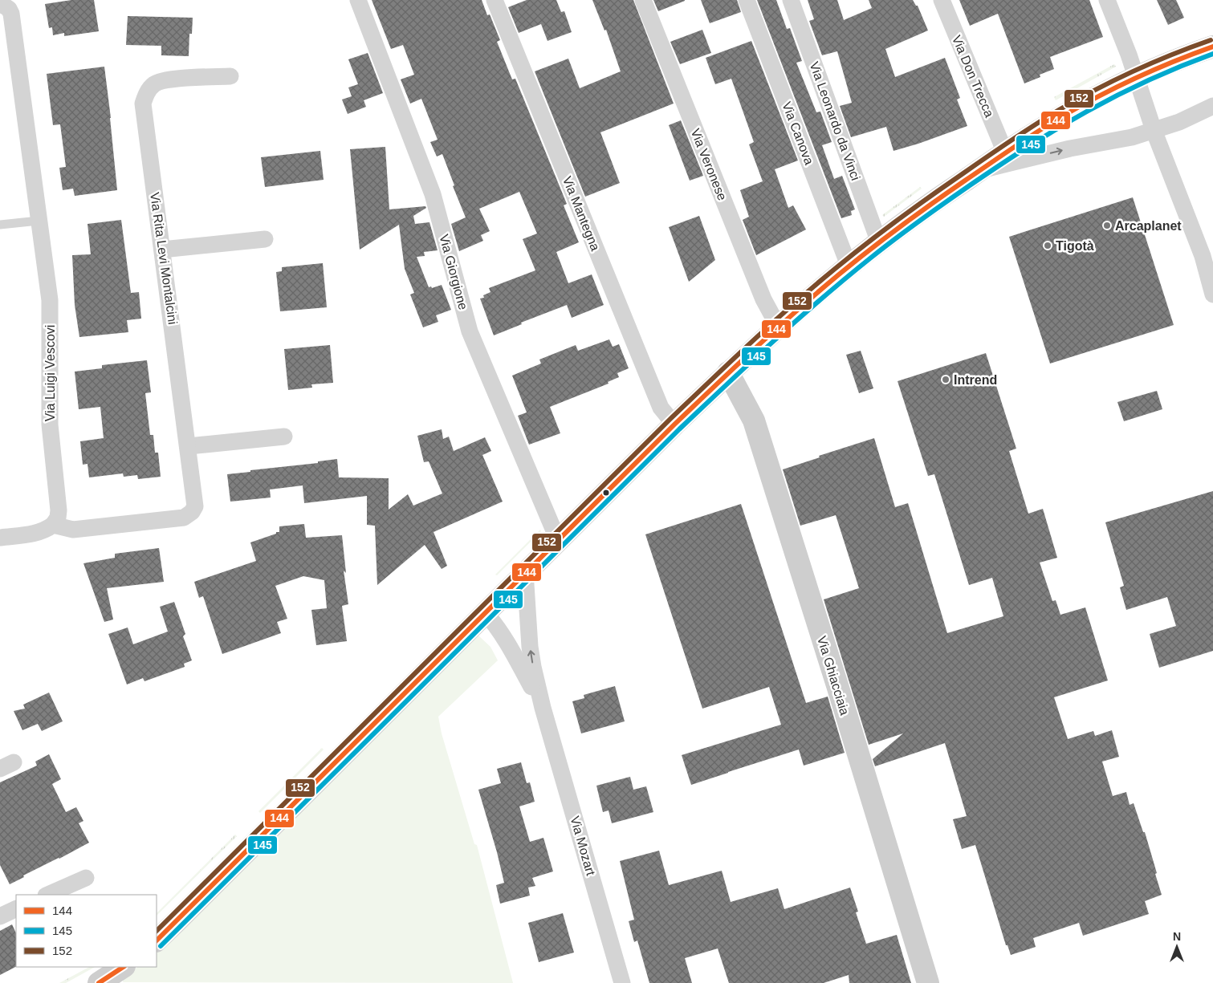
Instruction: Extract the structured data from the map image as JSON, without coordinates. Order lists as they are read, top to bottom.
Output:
{
  "streets": {
    "street": [
      "Via Don Trecca",
      "Via Leonardo da Vinci",
      "Via Canova",
      "Via Veronese",
      "Via Mantegna",
      "Via Rita Levi Montalcini",
      "Via Giorgione",
      "Via Luigi Vescovi",
      "Via Ghiacciaia",
      "Via Mozart"
    ]
  },
  "crossings": [
    ["Via Rita Levi Montalcini", "Via Luigi Vescovi"]
  ],
  "places": ["Arcaplanet", "Tigotà", "Intrend"],
  "lines": ["transit line 152", "transit line 144", "transit line 145"],
  "legend": ["144", "145", "152"],
  "north": "top"
}
